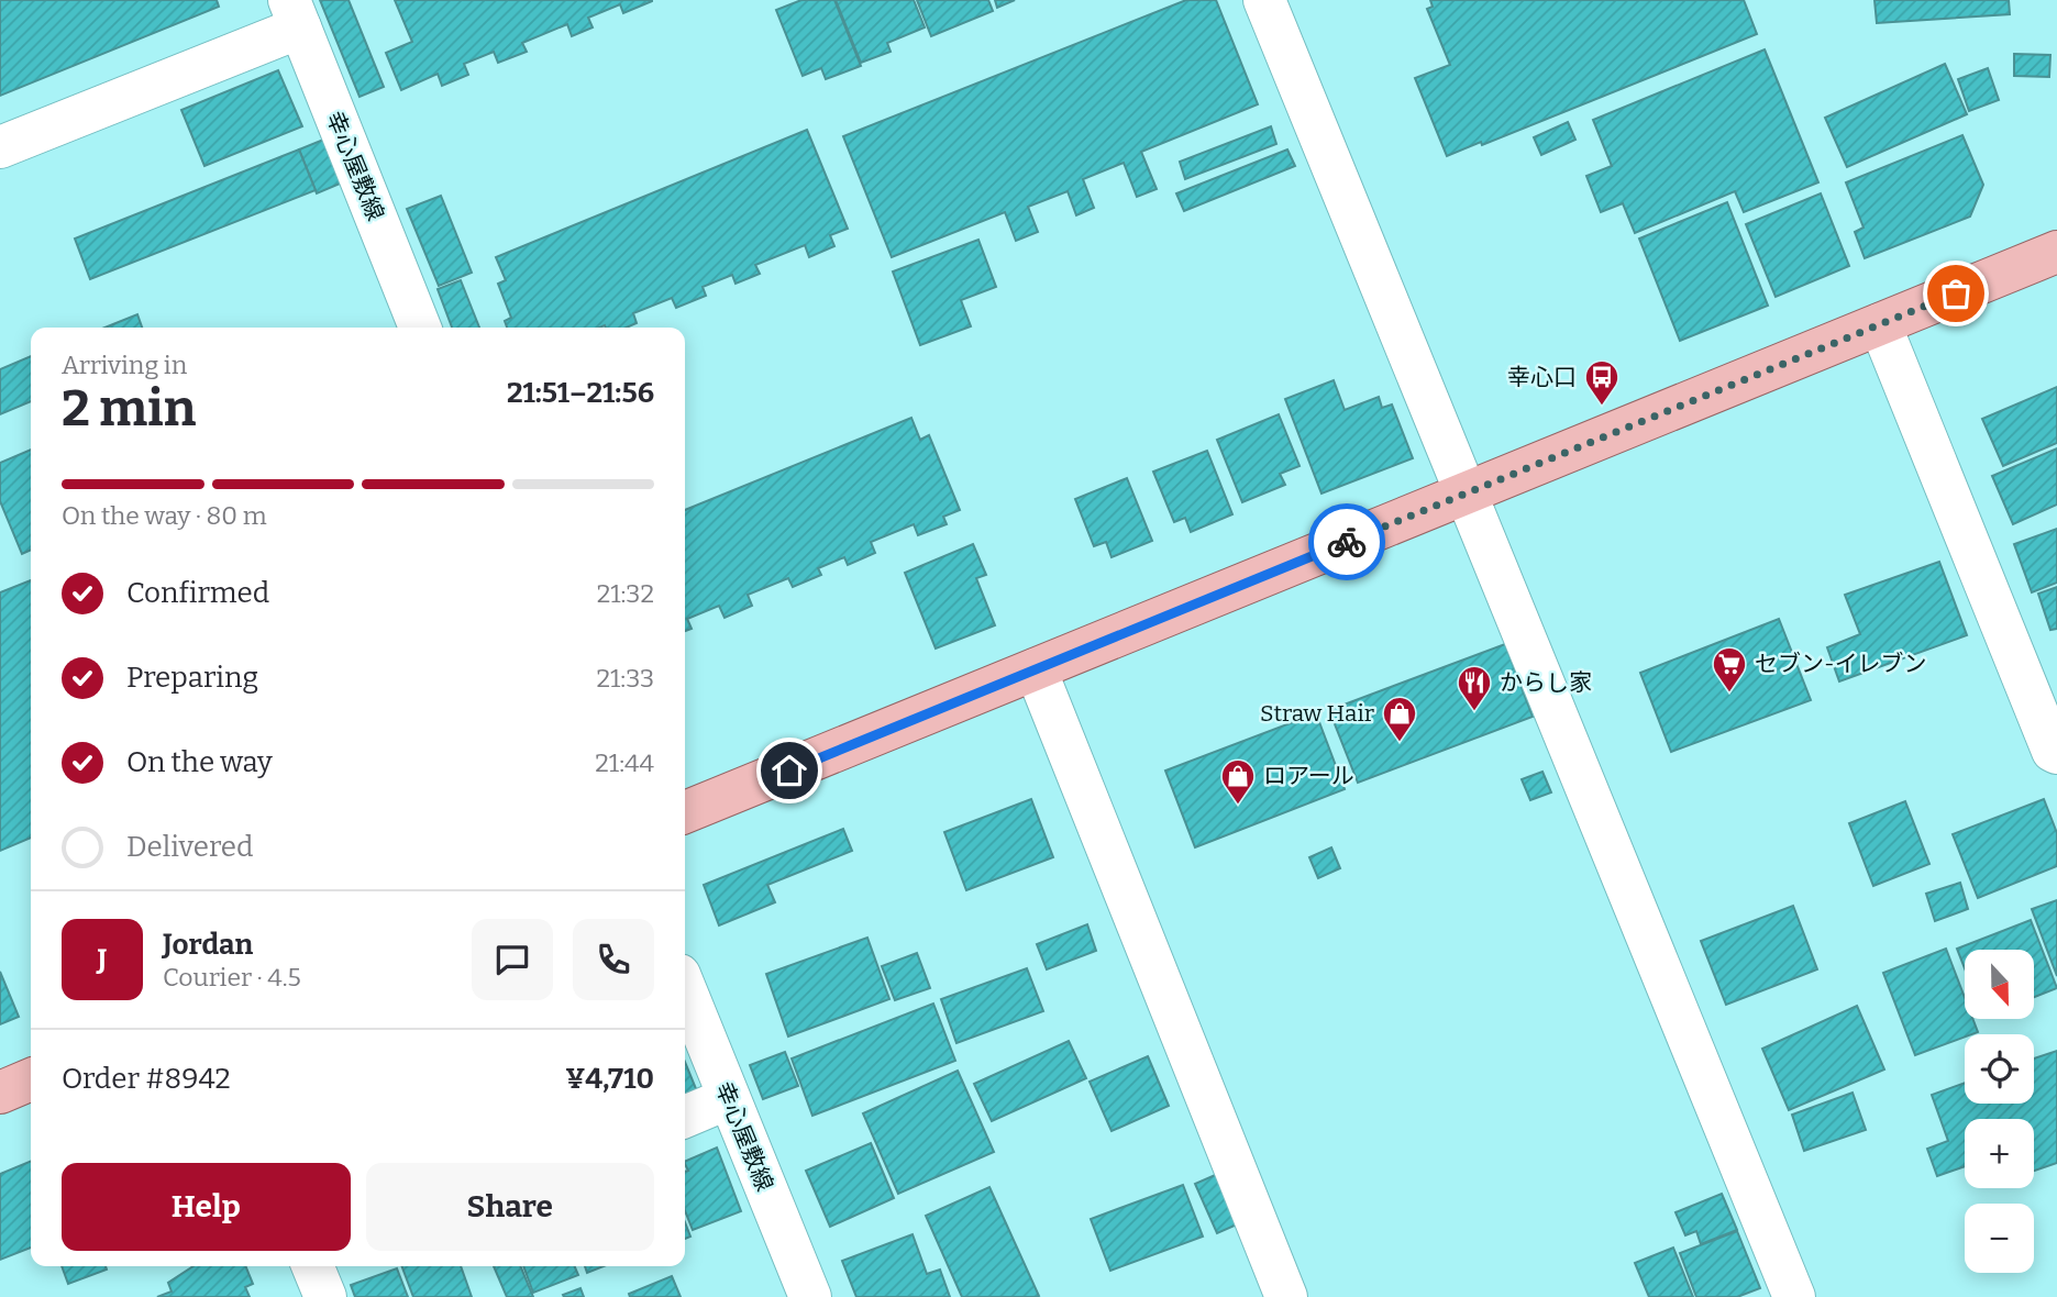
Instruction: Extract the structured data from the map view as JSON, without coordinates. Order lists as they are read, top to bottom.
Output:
{
  "streets": {
    "street": ["幸心屋敷線"]
  },
  "places": {
    "bus stop": ["幸心口"],
    "supermarket": ["セブン-イレブン"],
    "restaurant": ["からし家"],
    "shop": ["Straw Hair", "ロアール"]
  },
  "north": "bottom",
  "page": {
    "heading": ["2 min", "Arriving in", "21:51–21:56"],
    "panel": [
      "Jordan",
      "Courier · 4.5",
      "Order #8942",
      "¥4,710"
    ],
    "bar": "On the way · 80 m",
    "list": [
      ["Confirmed", "21:32"],
      ["Preparing", "21:33"],
      ["On the way", "21:44"],
      "Delivered"
    ],
    "round": "J",
    "map_buttons": ["+", "−"],
    "buttons": ["Help", "Share"]
  }
}
